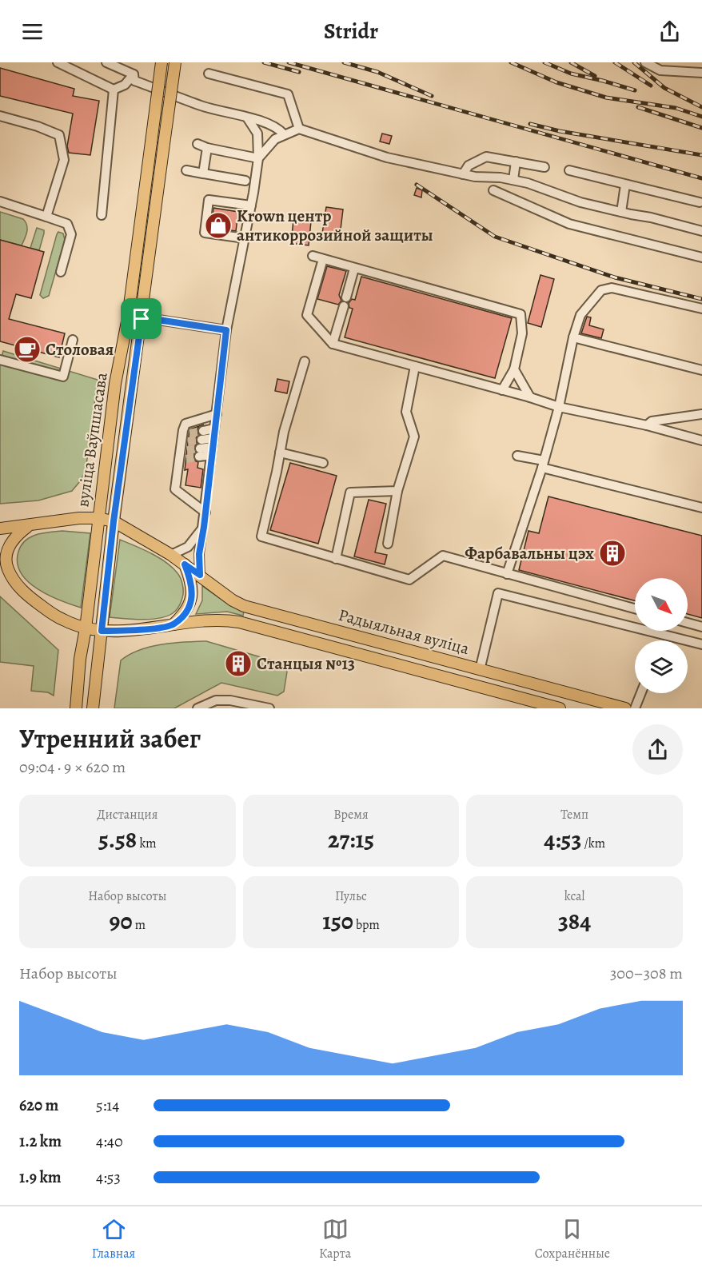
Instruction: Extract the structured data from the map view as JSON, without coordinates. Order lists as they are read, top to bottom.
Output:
{
  "streets": {
    "main road": ["вуліца Ваўпшасава", "Радыяльная вуліца"]
  },
  "crossings": [
    ["вуліца Ваўпшасава", "Радыяльная вуліца"]
  ],
  "places": {
    "shop": ["Krown центр антикоррозийной защиты"],
    "cafe": ["Столовая"],
    "building": ["Фарбавальны цэх", "Станцыя №13"]
  },
  "north": "bottom right",
  "page": {
    "header": "Stridr",
    "heading": ["Утренний забег", "09:04 · 9 × 620 m"],
    "stats": [
      ["Дистанция", "5.58 km"],
      ["Время", "27:15"],
      ["Темп", "4:53 /km"],
      ["Набор высоты", "90 m"],
      ["Пульс", "150 bpm"],
      ["kcal", "384"]
    ],
    "chart": ["Набор высоты", "300–308 m"],
    "list": [
      {
        "name": "620 m",
        "note": "5:14"
      },
      {
        "name": "1.2 km",
        "note": "4:40"
      },
      {
        "name": "1.9 km",
        "note": "4:53"
      }
    ],
    "tabs": ["Главная", "Карта", "Сохранённые"]
  }
}
